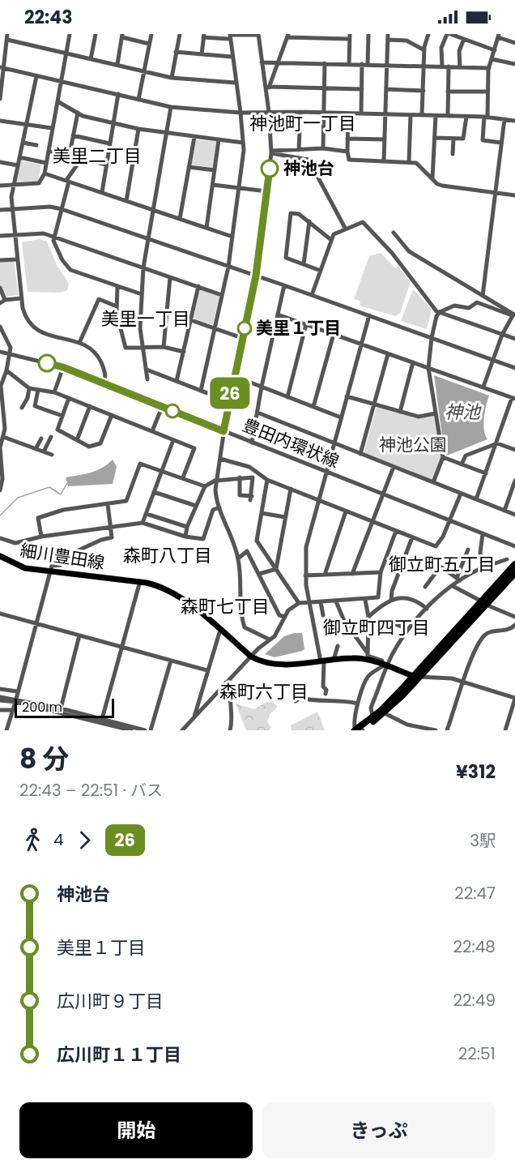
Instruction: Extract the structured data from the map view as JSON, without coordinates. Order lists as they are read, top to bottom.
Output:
{
  "streets": {
    "main road": ["細川豊田線"],
    "street": ["豊田内環状線"]
  },
  "districts": [
    "神池町一丁目",
    "美里二丁目",
    "美里一丁目",
    "森町八丁目",
    "御立町五丁目",
    "森町七丁目",
    "御立町四丁目",
    "森町六丁目"
  ],
  "water": ["神池"],
  "parks": ["神池公園"],
  "places": ["神池台", "美里１丁目"],
  "lines": ["bus line 26"],
  "scale_bar": "200 m",
  "page": {
    "status": "22:43",
    "on_map": "26",
    "scale": "200 m",
    "heading": ["8 分", "22:43 – 22:51 · バス", "¥312"],
    "legs": ["4", "26", "3駅"],
    "list": [
      {
        "name": "神池台",
        "value": "22:47"
      },
      {
        "name": "美里１丁目",
        "value": "22:48"
      },
      {
        "name": "広川町９丁目",
        "value": "22:49"
      },
      {
        "name": "広川町１１丁目",
        "value": "22:51"
      }
    ],
    "buttons": ["開始", "きっぷ"]
  }
}
